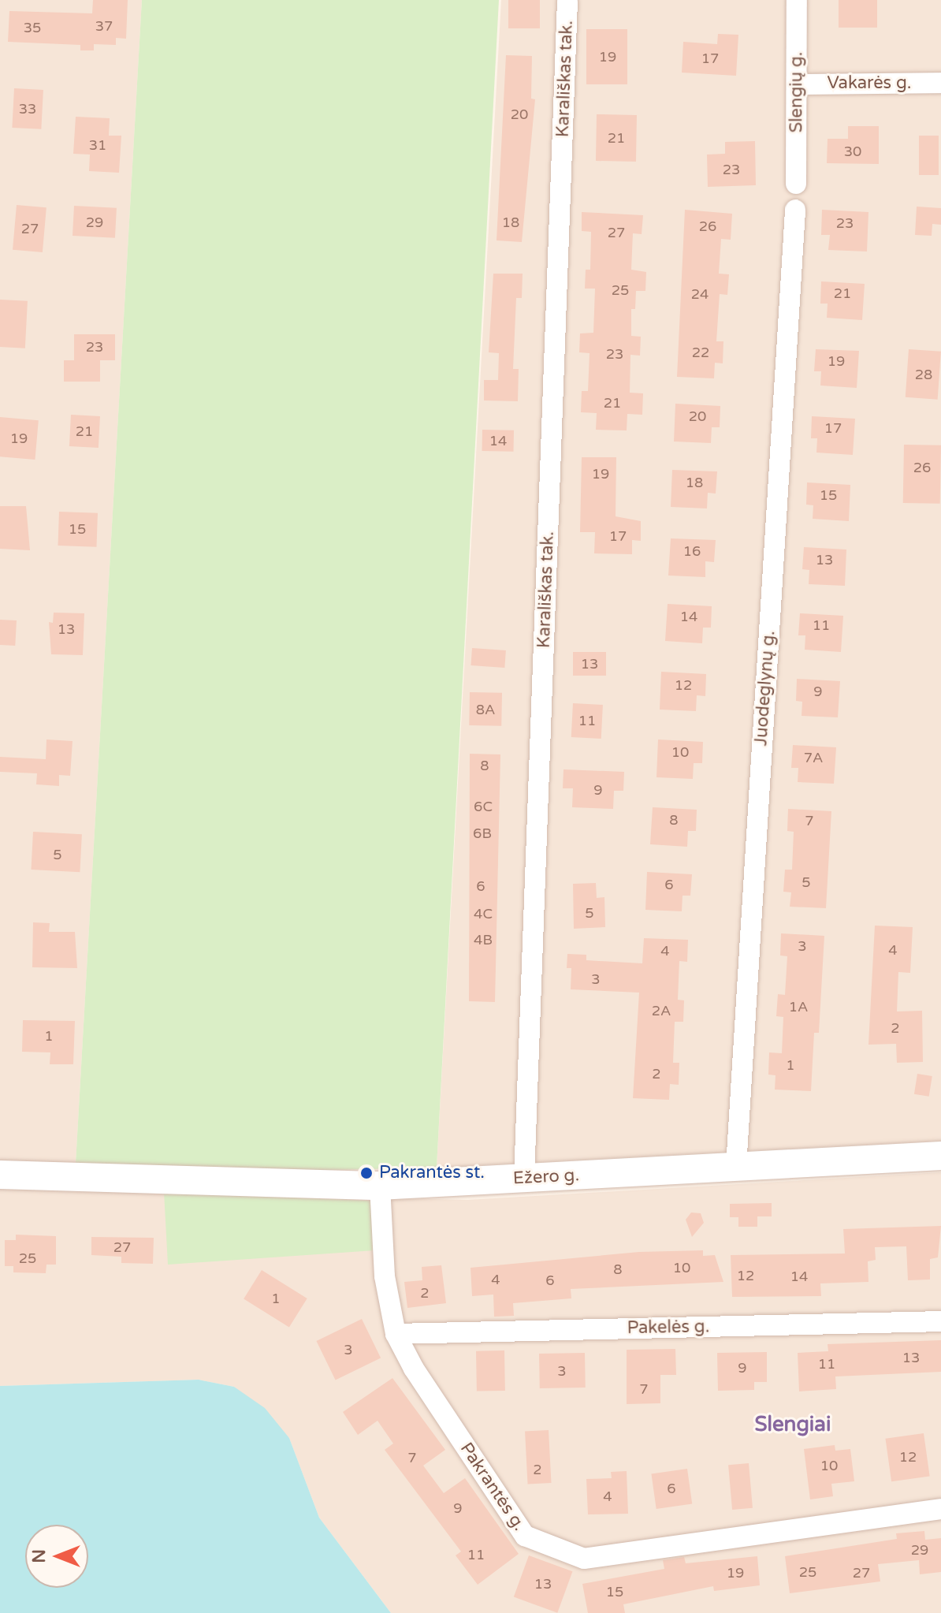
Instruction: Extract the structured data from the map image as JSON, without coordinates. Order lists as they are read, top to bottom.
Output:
{
  "streets": {
    "main road": ["Ežero g."],
    "street": [
      "Karališkas tak.",
      "Vakarės g.",
      "Slengių g.",
      "Juodeglynų g.",
      "Pakelės g.",
      "Pakrantės g."
    ]
  },
  "crossings": [
    ["Karališkas tak.", "Ežero g."],
    ["Vakarės g.", "Slengių g."],
    ["Juodeglynų g.", "Ežero g."],
    ["Ežero g.", "Pakrantės g."],
    ["Pakelės g.", "Pakrantės g."]
  ],
  "districts": ["Slengiai"],
  "places": ["Pakrantės st."],
  "house_numbers": [
    "37",
    "35",
    "19",
    "17",
    "33",
    "20",
    "21",
    "31",
    "30",
    "23",
    "29",
    "18",
    "23",
    "26",
    "27",
    "27",
    "25",
    "21",
    "24",
    "23",
    "22",
    "23",
    "19",
    "28",
    "21",
    "20",
    "17",
    "21",
    "19",
    "14",
    "26",
    "19",
    "18",
    "15",
    "15",
    "17",
    "16",
    "13",
    "14",
    "11",
    "13",
    "13",
    "12",
    "9",
    "8A",
    "11",
    "10",
    "7A",
    "8",
    "9",
    "6C",
    "8",
    "7",
    "6B",
    "5",
    "5",
    "6",
    "6",
    "5",
    "4C",
    "4B",
    "3",
    "4",
    "4",
    "3",
    "1A",
    "2A",
    "2",
    "1",
    "1",
    "2",
    "27",
    "25",
    "10",
    "8",
    "12",
    "14",
    "4",
    "6",
    "2",
    "1",
    "3",
    "13",
    "11",
    "9",
    "3",
    "7",
    "12",
    "7",
    "10",
    "2",
    "6",
    "4",
    "9",
    "29",
    "11",
    "25",
    "19",
    "27",
    "13",
    "15"
  ],
  "north": "left"
}
